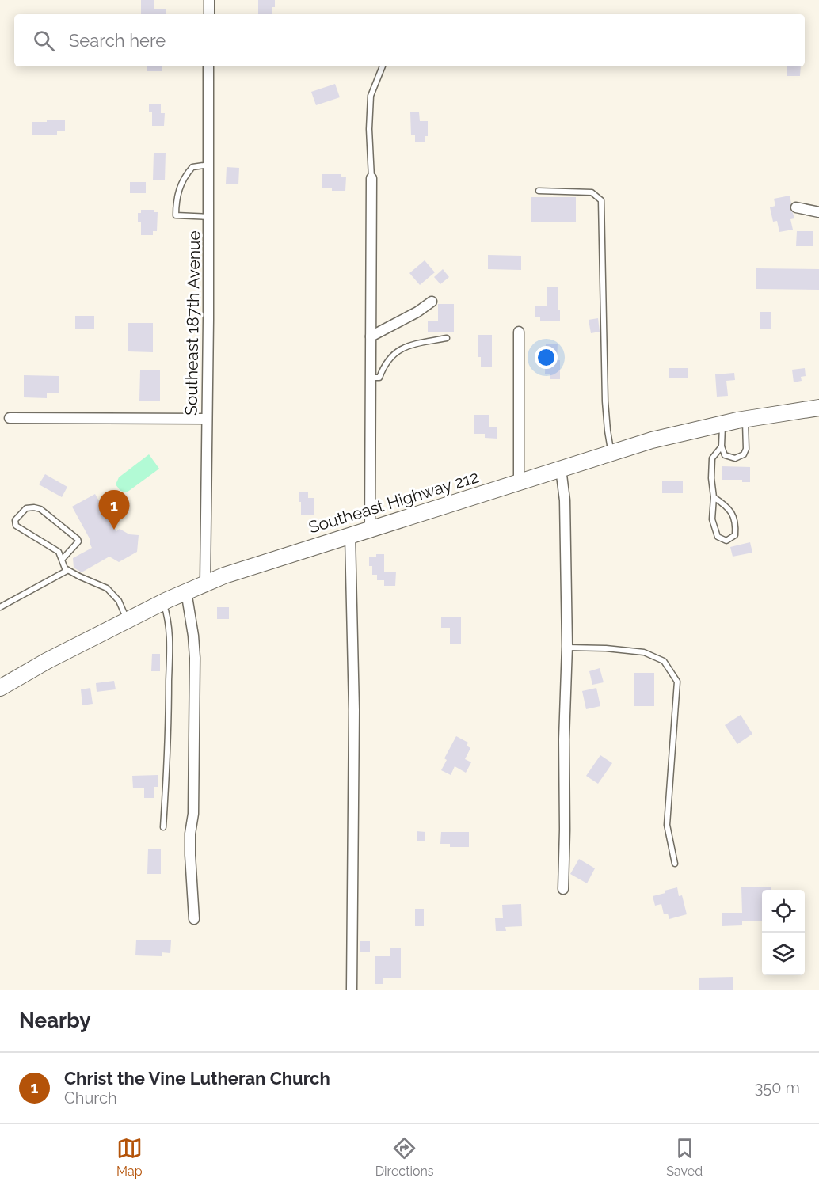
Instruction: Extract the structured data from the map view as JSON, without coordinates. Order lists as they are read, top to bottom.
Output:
{
  "streets": {
    "highway": ["Southeast Highway 212"],
    "street": ["Southeast 187th Avenue"]
  },
  "crossings": [
    ["Southeast 187th Avenue", "Southeast Highway 212"]
  ],
  "page": {
    "search": "Search here",
    "pins": "1",
    "heading": "Nearby",
    "list": [
      {
        "mark": "1",
        "name": "Christ the Vine Lutheran Church",
        "note": "Church",
        "value": "350 m"
      }
    ],
    "nav": ["Map", "Directions", "Saved"]
  }
}
